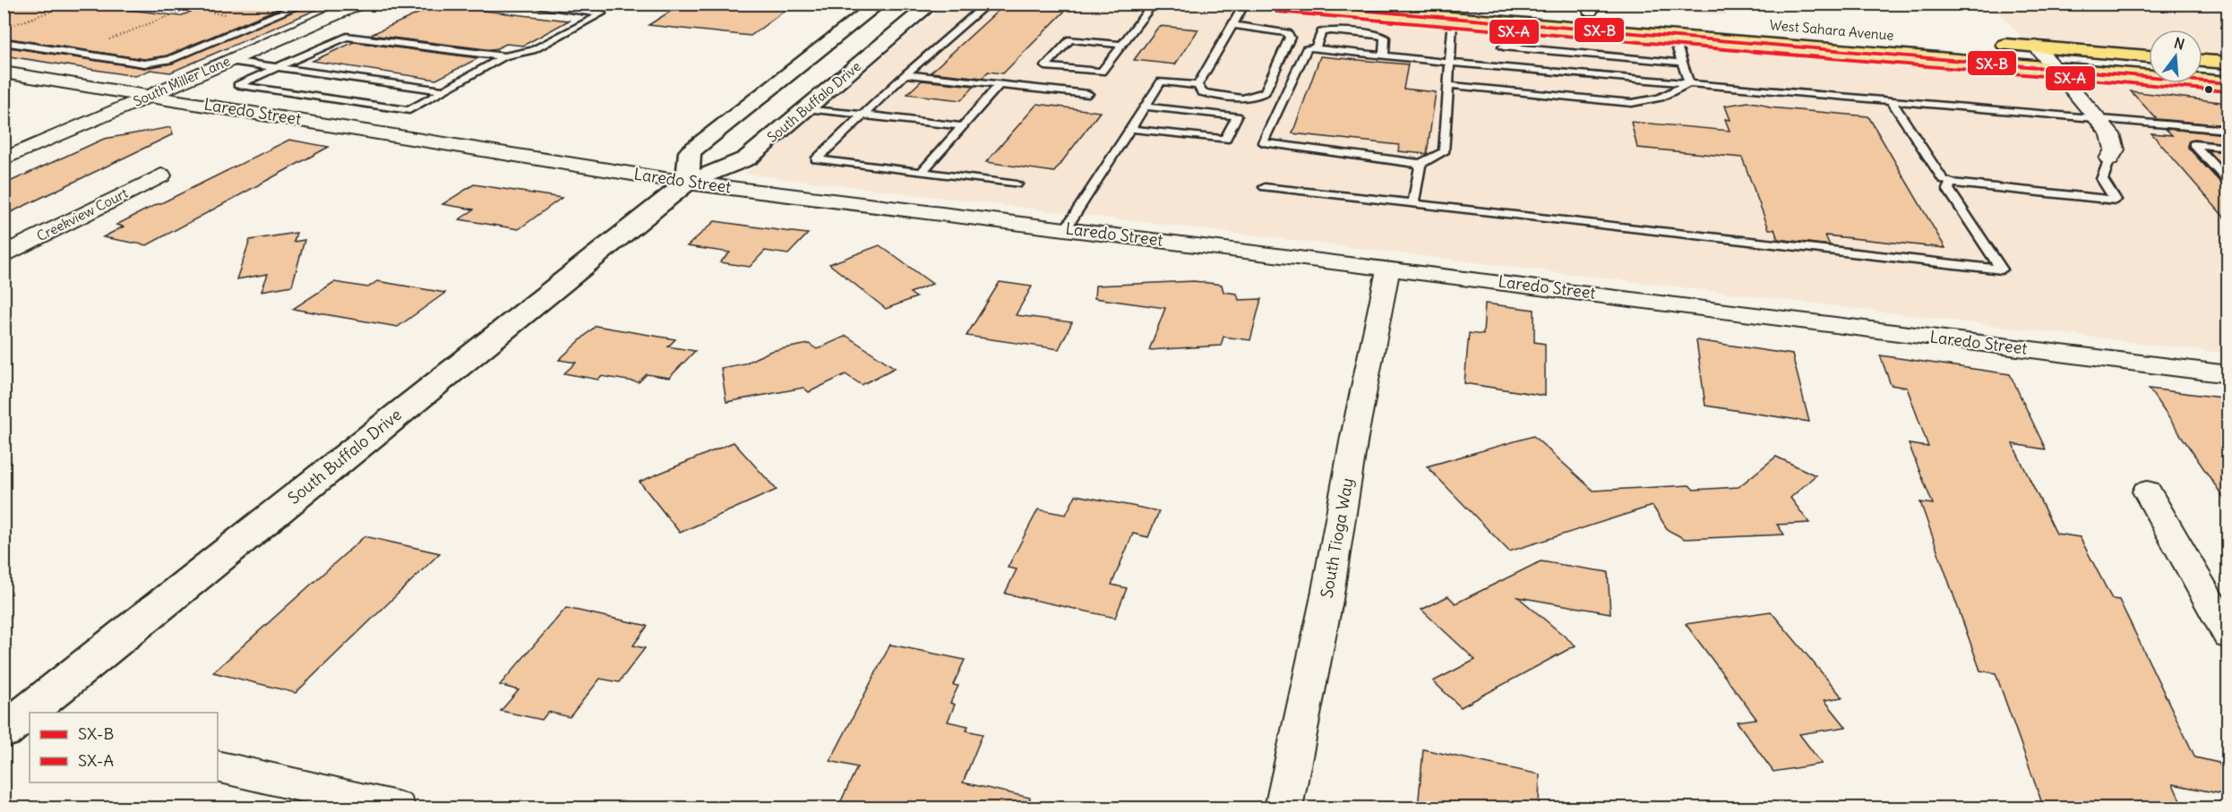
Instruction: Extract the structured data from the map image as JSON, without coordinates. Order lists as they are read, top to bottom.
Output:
{
  "streets": {
    "main road": ["West Sahara Avenue", "South Buffalo Drive"],
    "street": [
      "South Miller Lane",
      "Laredo Street",
      "Creekview Court",
      "South Tioga Way"
    ]
  },
  "crossings": [
    ["South Miller Lane", "Laredo Street"],
    ["South Buffalo Drive", "Laredo Street"],
    ["Laredo Street", "South Tioga Way"]
  ],
  "lines": ["transit line SX-B", "transit line SX-A"],
  "legend": ["SX-B", "SX-A"],
  "north": "top"
}
